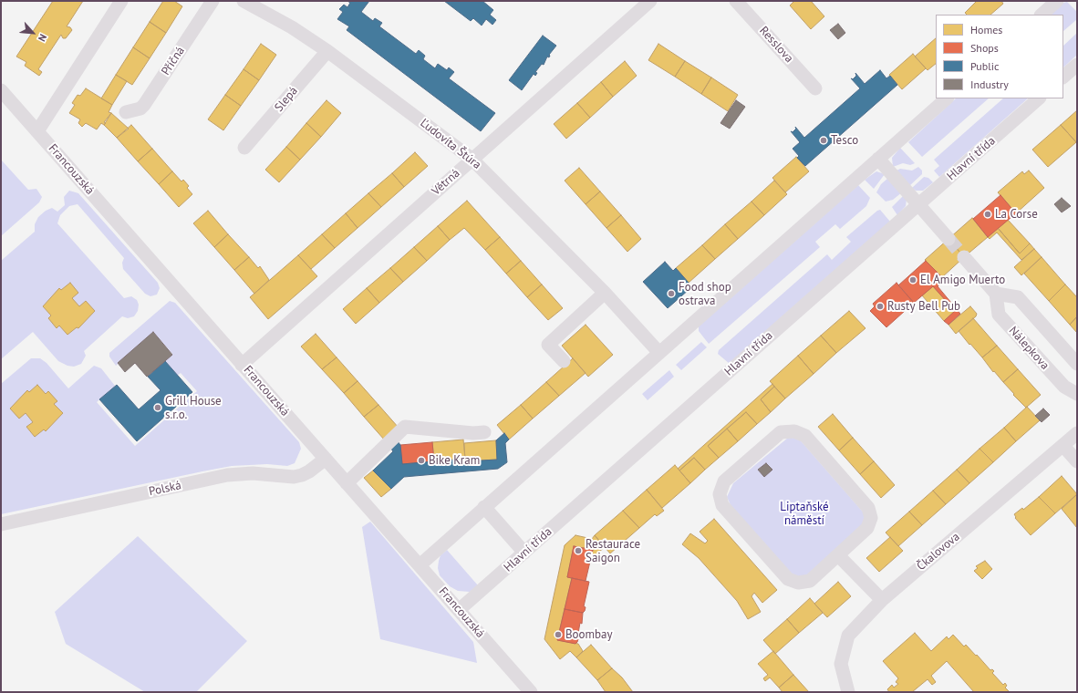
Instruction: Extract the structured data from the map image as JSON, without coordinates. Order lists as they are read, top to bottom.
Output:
{
  "streets": {
    "street": [
      "Resslova",
      "Příčná",
      "Slepá",
      "Ľudovíta Štúra",
      "Hlavní třída",
      "Francouzská",
      "Větrná",
      "Nálepkova",
      "Polská",
      "Čkalovova"
    ]
  },
  "crossings": [
    ["Slepá", "Ľudovíta Štúra"],
    ["Ľudovíta Štúra", "Větrná"],
    ["Hlavní třída", "Francouzská"],
    ["Francouzská", "Větrná"],
    ["Francouzská", "Polská"]
  ],
  "parks": ["Liptaňské náměstí"],
  "places": [
    "Tesco",
    "La Corse",
    "El Amigo Muerto",
    "Food shop ostrava",
    "Rusty Bell Pub",
    "Grill House s.r.o.",
    "Bike Kram",
    "Restaurace Saigon",
    "Boombay"
  ],
  "legend": [
    "Homes",
    "Shops",
    "Public",
    "Industry"
  ],
  "north": "bottom right"
}
